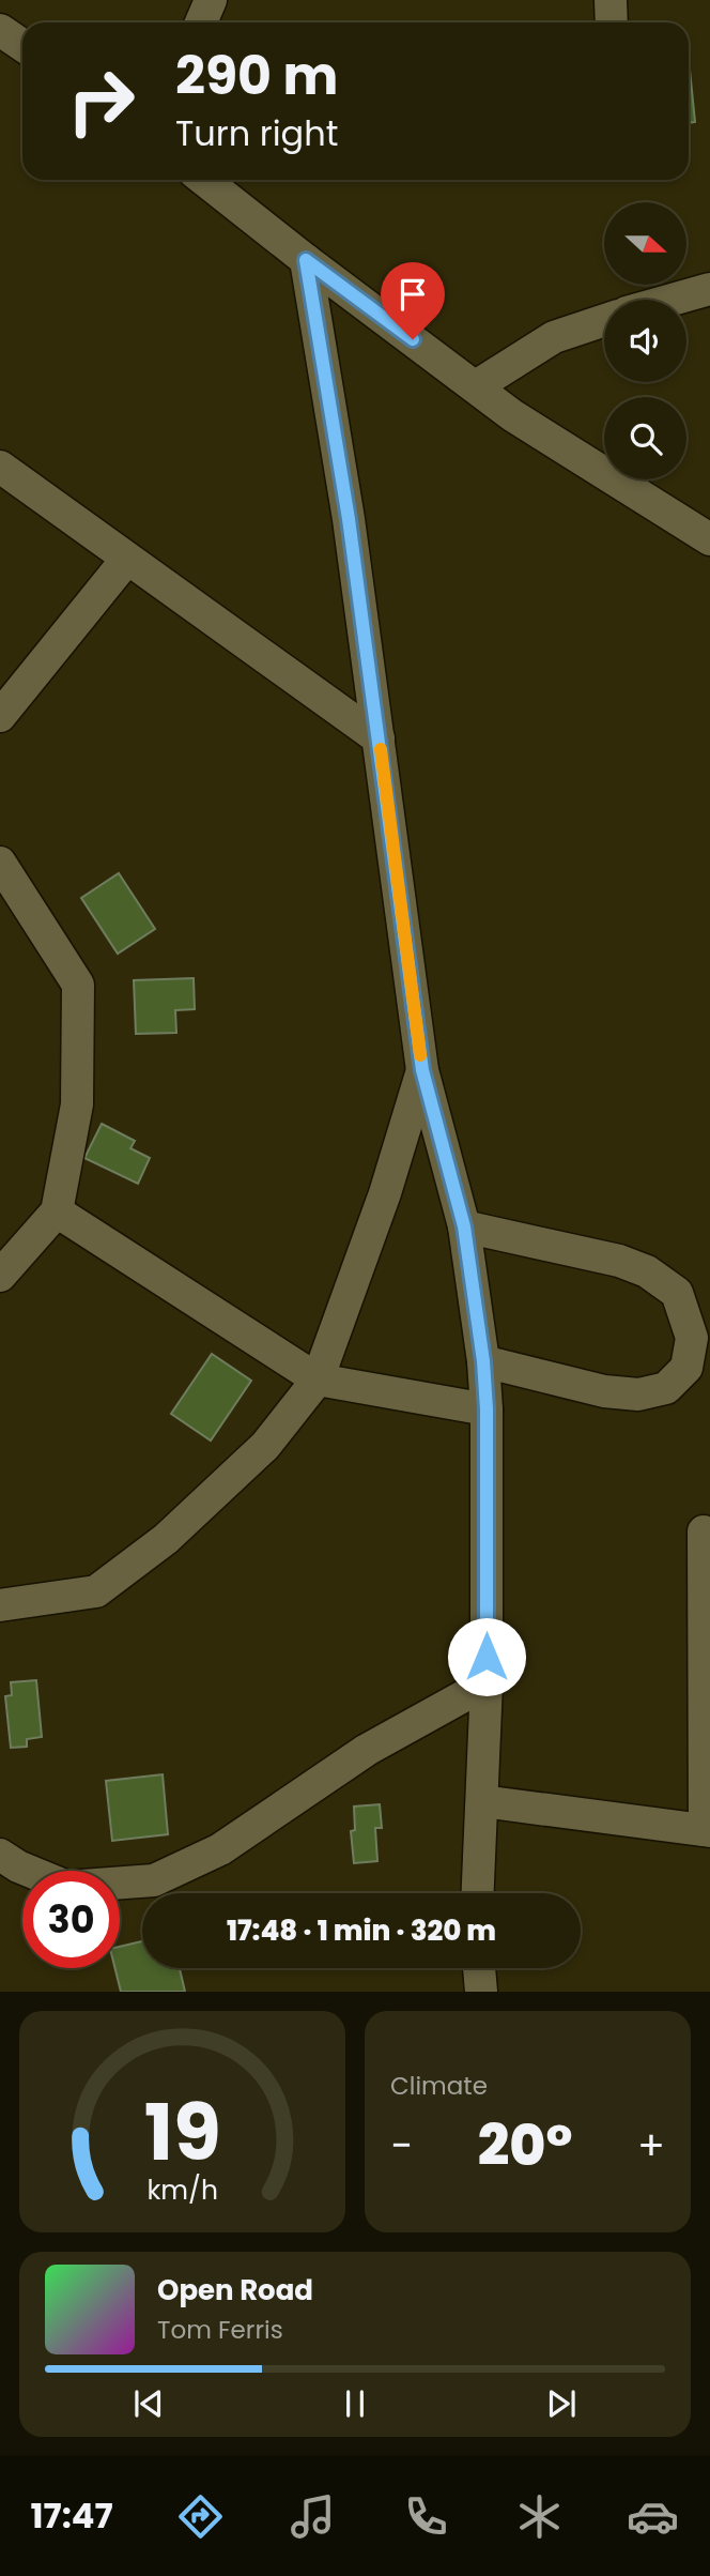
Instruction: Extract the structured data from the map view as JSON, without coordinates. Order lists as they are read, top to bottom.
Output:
{
  "north": "right",
  "page": {
    "turn": ["290 m", "Turn right"],
    "limit": "30",
    "trip": "17:48 · 1 min · 320 m",
    "tile": "Climate",
    "heat": ["−", "20°", "+"],
    "song": ["Open Road", "Tom Ferris"],
    "tabs": "17:47",
    "gauge": ["19", "km/h"]
  }
}
